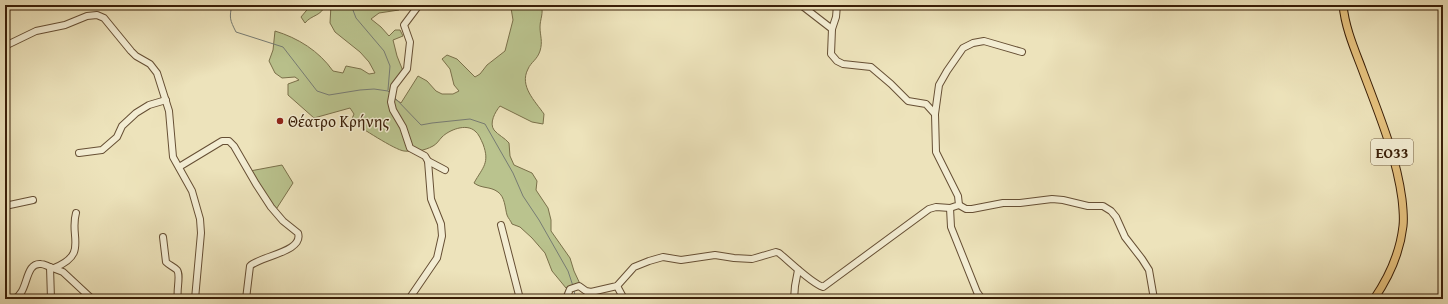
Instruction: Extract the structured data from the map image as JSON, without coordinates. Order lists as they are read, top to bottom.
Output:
{
  "streets": {
    "main road": ["ΕΟ33"]
  },
  "places": ["Θέατρο Κρήνης"]
}
